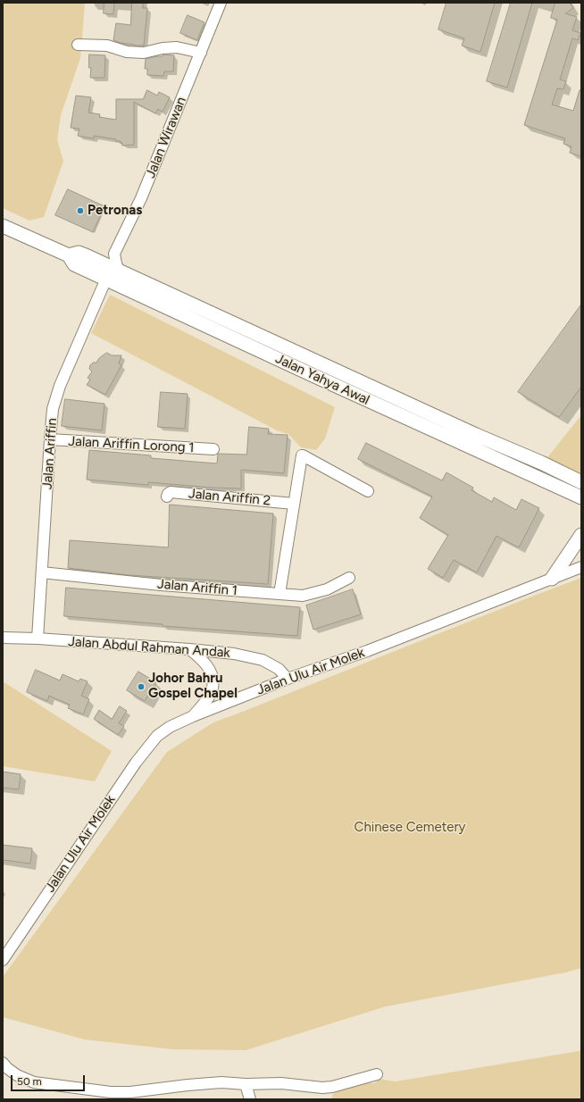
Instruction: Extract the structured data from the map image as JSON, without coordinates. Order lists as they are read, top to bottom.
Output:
{
  "streets": {
    "main road": ["Jalan Yahya Awal"],
    "street": [
      "Jalan Wirawan",
      "Jalan Ariffin Lorong 1",
      "Jalan Ariffin",
      "Jalan Ariffin 2",
      "Jalan Ariffin 1",
      "Jalan Abdul Rahman Andak",
      "Jalan Ulu Air Molek"
    ]
  },
  "crossings": [
    ["Jalan Yahya Awal", "Jalan Ariffin"],
    ["Jalan Ariffin Lorong 1", "Jalan Ariffin"],
    ["Jalan Ariffin", "Jalan Ariffin 1"],
    ["Jalan Ariffin", "Jalan Abdul Rahman Andak"],
    ["Jalan Abdul Rahman Andak", "Jalan Ulu Air Molek"]
  ],
  "parks": ["Chinese Cemetery"],
  "places": ["Petronas", "Johor Bahru Gospel Chapel"],
  "scale_bar": "50 m"
}
